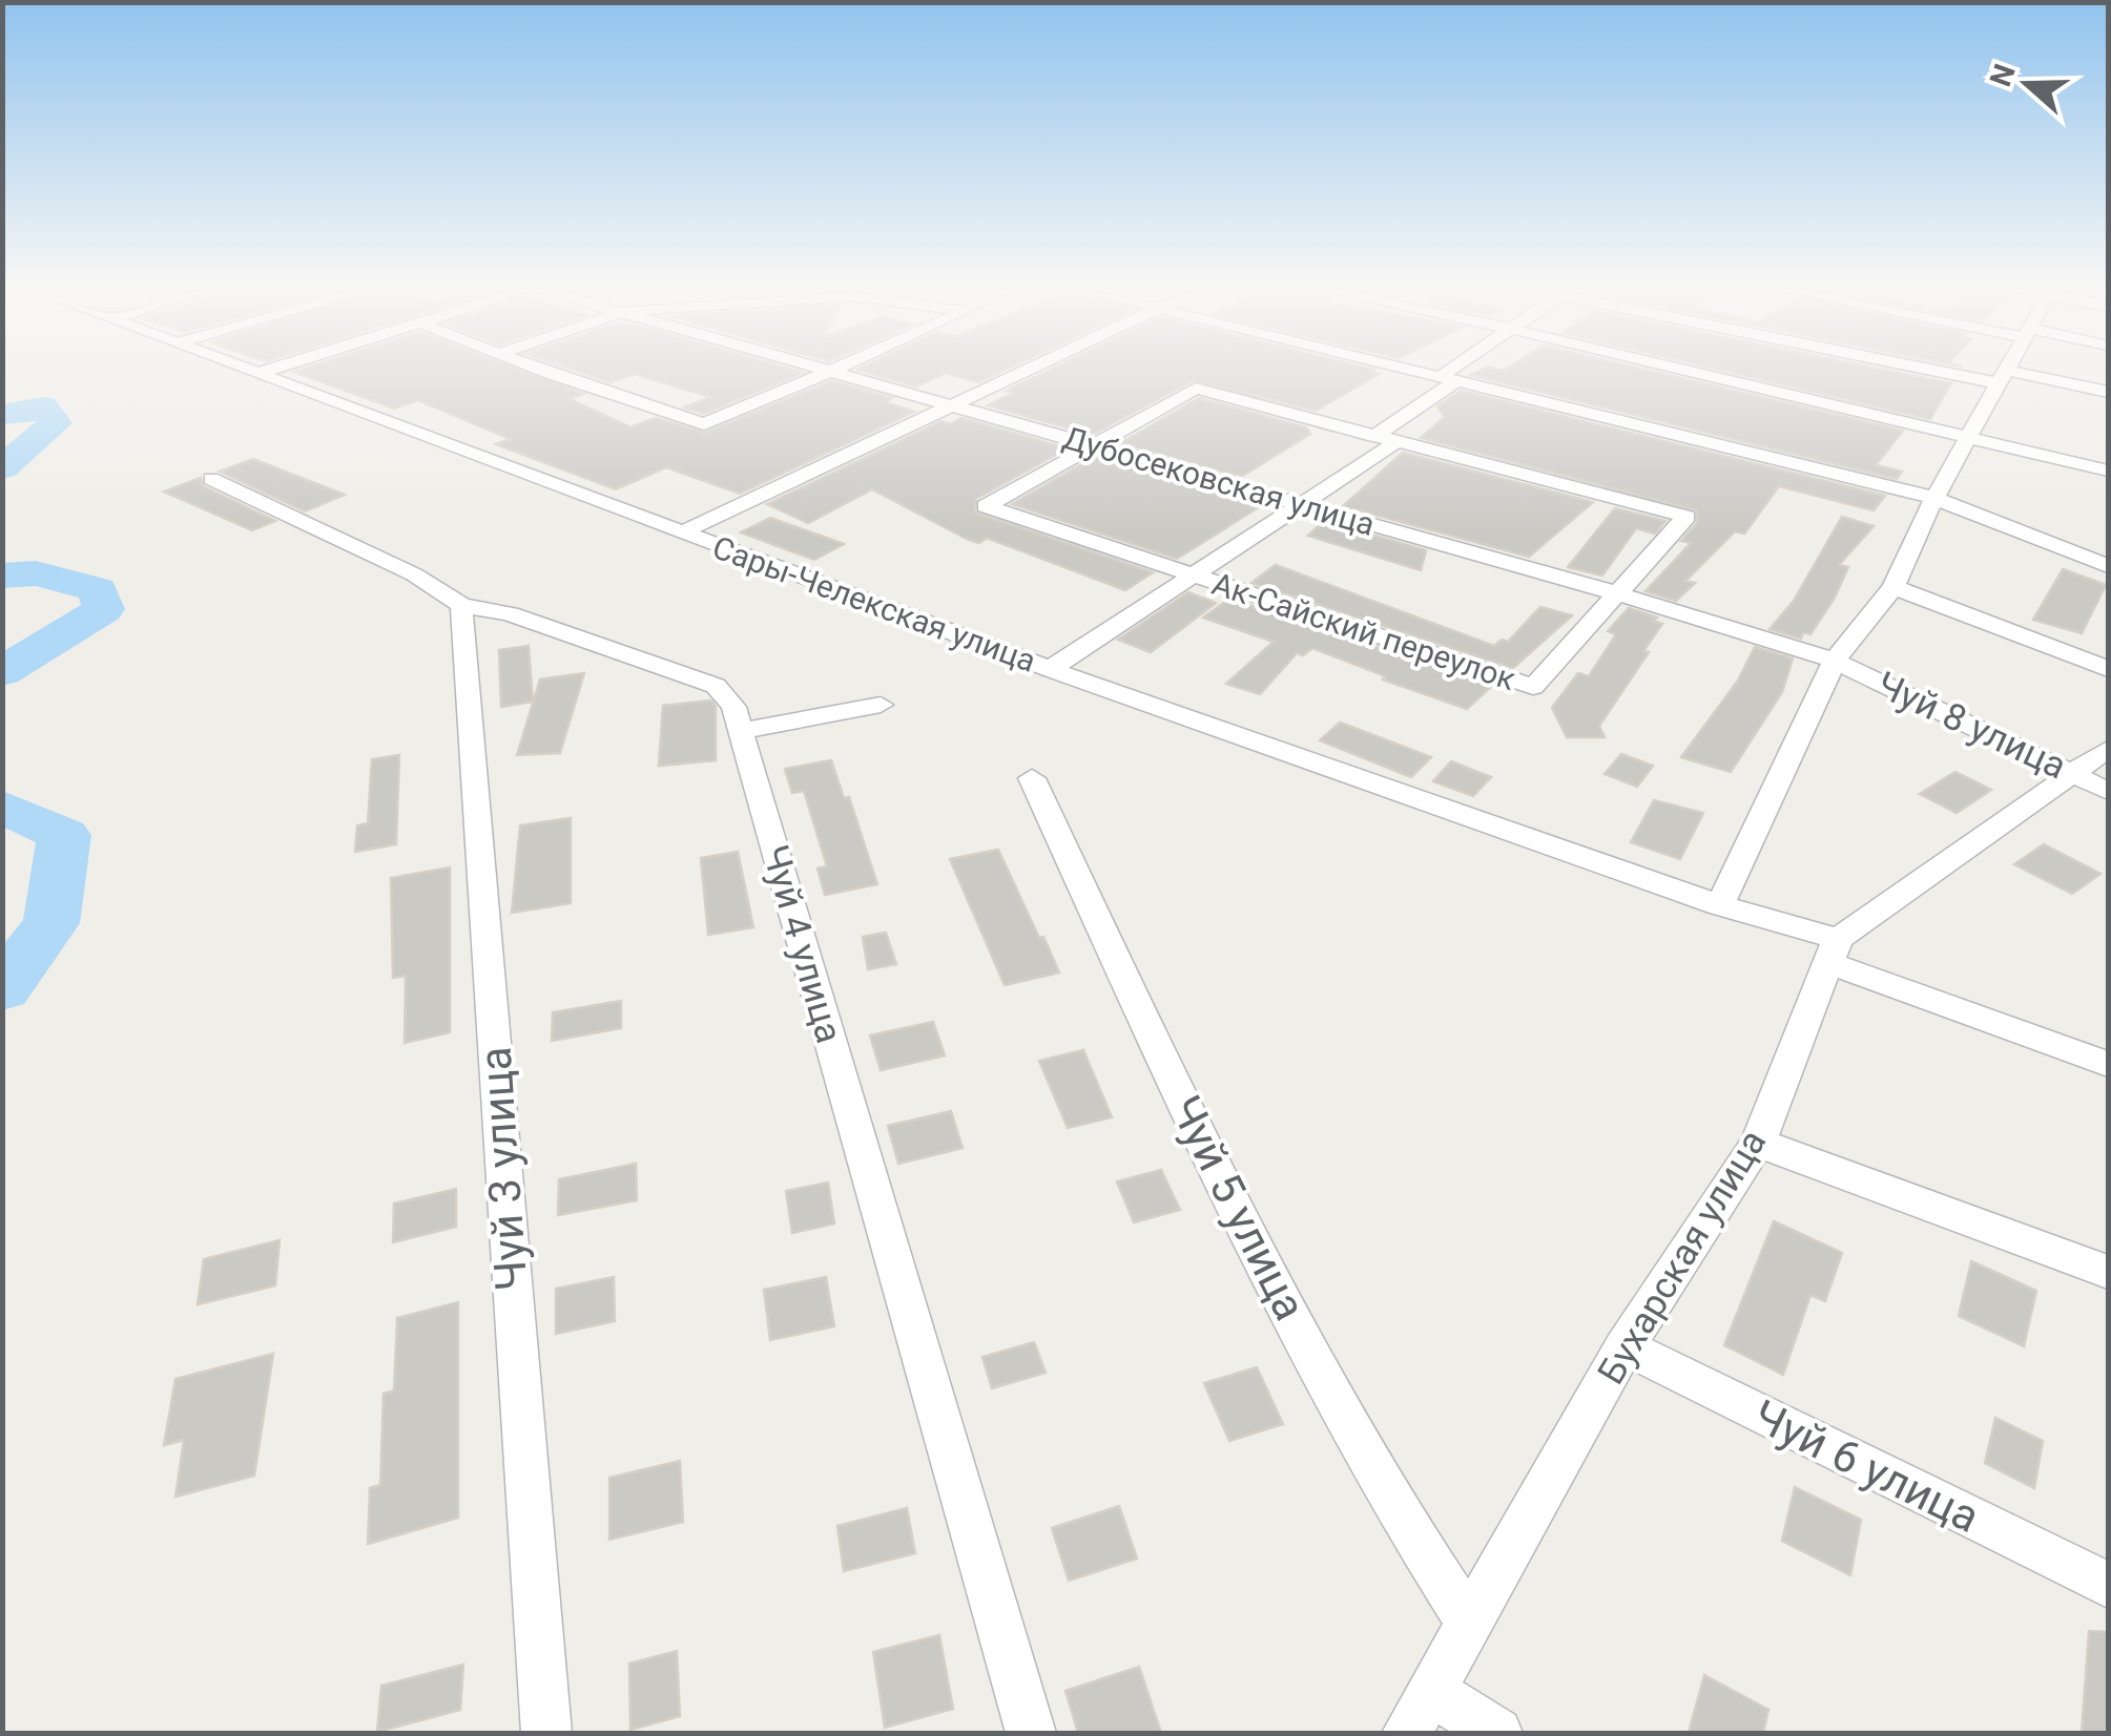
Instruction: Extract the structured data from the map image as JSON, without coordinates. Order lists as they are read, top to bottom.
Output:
{
  "streets": {
    "street": [
      "Дубосековская улица",
      "Сары-Челекская улица",
      "Ак-Сайский переулок",
      "Чуй 8 улица",
      "Чуй 4 улица",
      "Чуй 3 улица",
      "Чуй 5 улица",
      "Бухарская улица",
      "Чуй 6 улица"
    ]
  },
  "crossings": [
    ["Дубосековская улица", "Ак-Сайский переулок"],
    ["Дубосековская улица", "Чуй 8 улица"],
    ["Чуй 4 улица", "Чуй 3 улица"],
    ["Чуй 5 улица", "Бухарская улица"],
    ["Бухарская улица", "Чуй 6 улица"]
  ],
  "north": "left"
}
